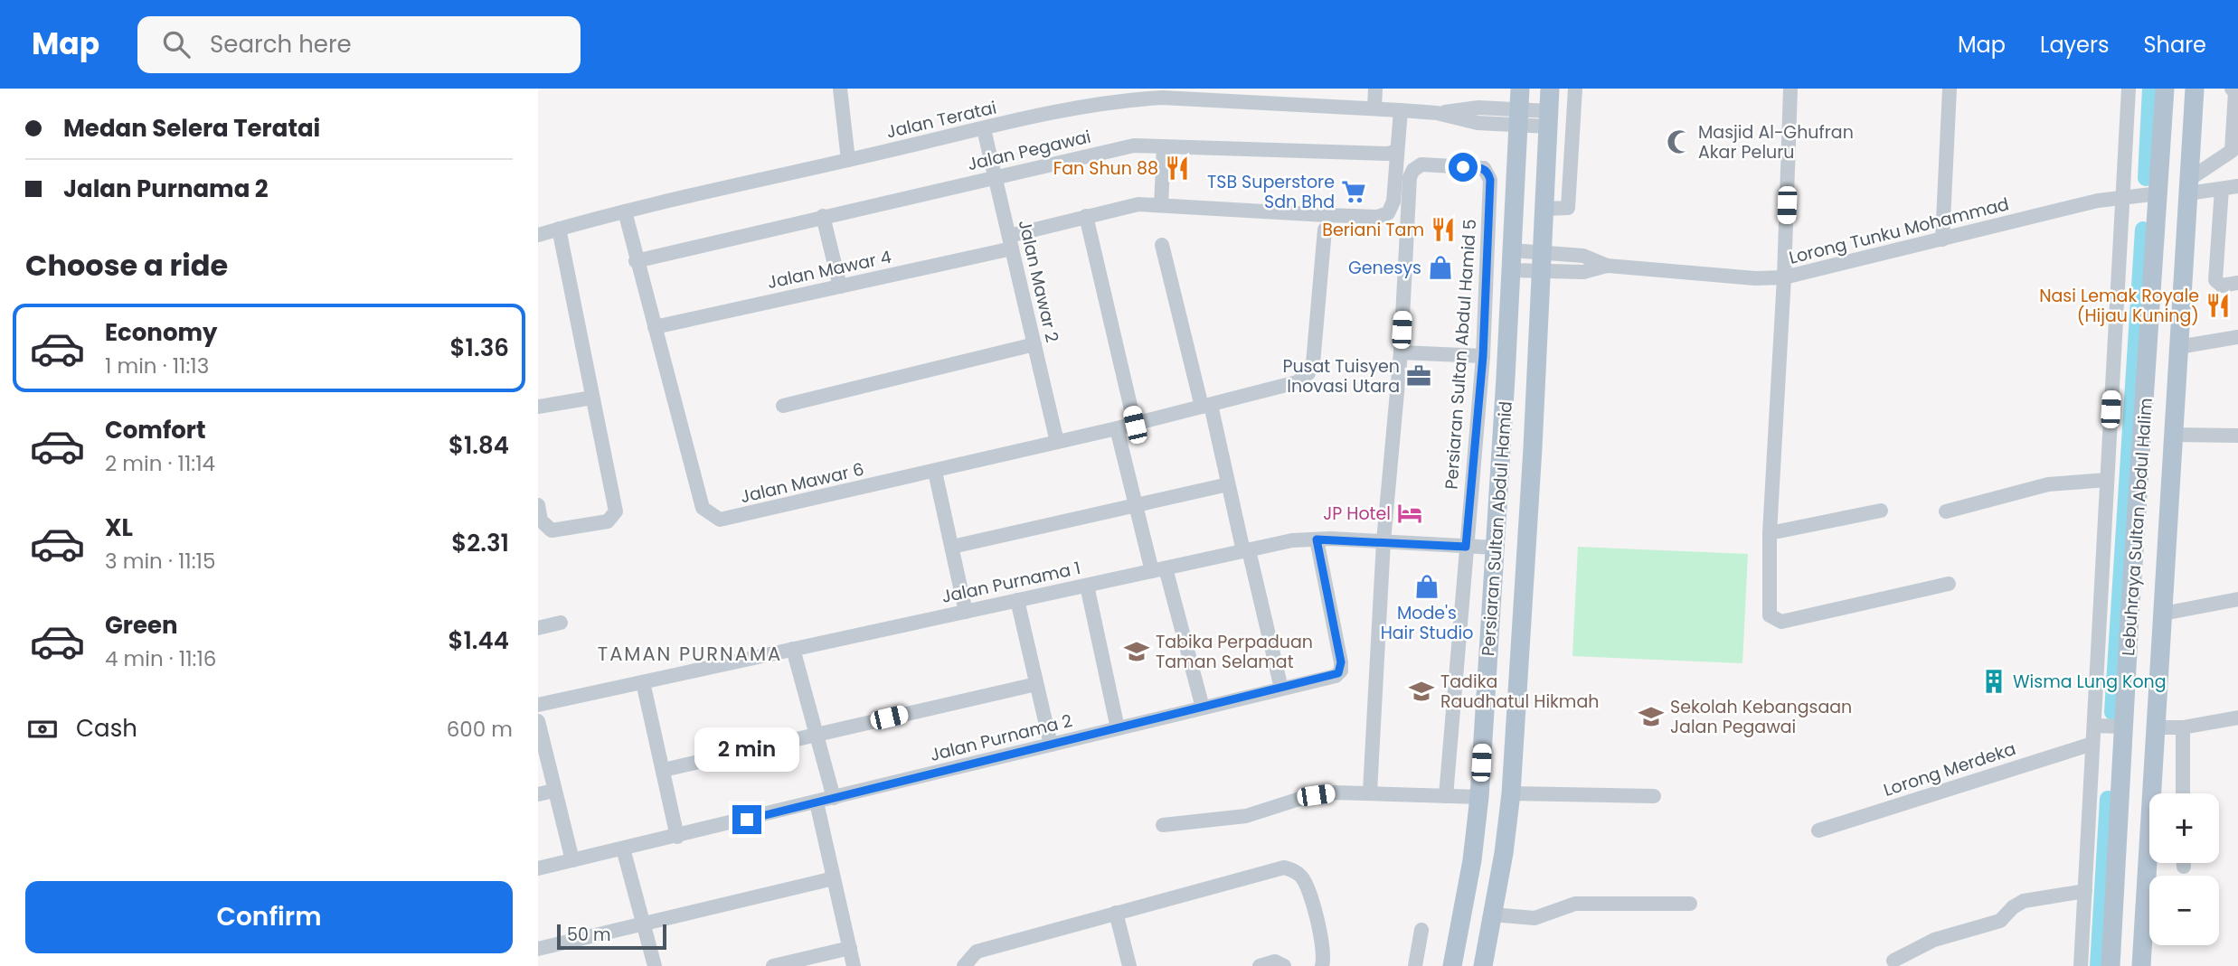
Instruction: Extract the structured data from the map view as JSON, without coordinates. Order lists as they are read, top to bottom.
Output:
{
  "streets": {
    "main road": ["Lebuhraya Sultan Abdul Halim", "Persiaran Sultan Abdul Hamid"],
    "street": [
      "Jalan Teratai",
      "Jalan Pegawai",
      "Lorong Tunku Mohammad",
      "Jalan Mawar 4",
      "Jalan Mawar 2",
      "Persiaran Sultan Abdul Hamid 5",
      "Jalan Mawar 6",
      "Jalan Purnama 1",
      "Jalan Purnama 2",
      "Lorong Merdeka"
    ]
  },
  "crossings": [
    ["Jalan Teratai", "Jalan Mawar 2"],
    ["Jalan Teratai", "Jalan Mawar 6"],
    ["Jalan Teratai", "Persiaran Sultan Abdul Hamid"],
    ["Jalan Pegawai", "Jalan Mawar 4"],
    ["Jalan Pegawai", "Jalan Mawar 2"],
    ["Jalan Pegawai", "Jalan Mawar 6"],
    ["Lorong Tunku Mohammad", "Lebuhraya Sultan Abdul Halim"],
    ["Lorong Tunku Mohammad", "Persiaran Sultan Abdul Hamid"],
    ["Jalan Mawar 4", "Jalan Mawar 2"],
    ["Jalan Mawar 4", "Jalan Mawar 6"],
    ["Jalan Mawar 2", "Jalan Mawar 6"],
    ["Persiaran Sultan Abdul Hamid 5", "Jalan Purnama 1"],
    ["Persiaran Sultan Abdul Hamid", "Jalan Purnama 1"],
    ["Jalan Purnama 1", "Jalan Purnama 2"]
  ],
  "districts": ["TAMAN PURNAMA"],
  "places": {
    "mosque": ["Masjid Al-Ghufran Akar Peluru"],
    "restaurant": ["Fan Shun 88", "Beriani Tam", "Nasi Lemak Royale (Hijau Kuning)"],
    "supermarket": ["TSB Superstore Sdn Bhd"],
    "shop": ["Genesys", "Mode's Hair Studio"],
    "office": ["Pusat Tuisyen Inovasi Utara"],
    "hotel": ["JP Hotel"],
    "school or university": ["Tabika Perpaduan Taman Selamat", "Tadika Raudhatul Hikmah", "Sekolah Kebangsaan Jalan Pegawai"],
    "building": ["Wisma Lung Kong"]
  },
  "scale_bar": "50 m",
  "page": {
    "header": "Map",
    "search": "Search here",
    "nav": ["Map", "Layers", "Share"],
    "banner": ["Medan Selera Teratai", "Jalan Purnama 2"],
    "heading": "Choose a ride",
    "list": [
      {
        "name": "Economy",
        "note": "1 min · 11:13",
        "value": "$1.36"
      },
      {
        "name": "Comfort",
        "note": "2 min · 11:14",
        "value": "$1.84"
      },
      {
        "name": "XL",
        "note": "3 min · 11:15",
        "value": "$2.31"
      },
      {
        "name": "Green",
        "note": "4 min · 11:16",
        "value": "$1.44"
      }
    ],
    "pay": ["Cash", "600 m"],
    "bubble": "2 min",
    "map_buttons": ["+", "−"],
    "buttons": "Confirm",
    "scale": "50 m"
  }
}
